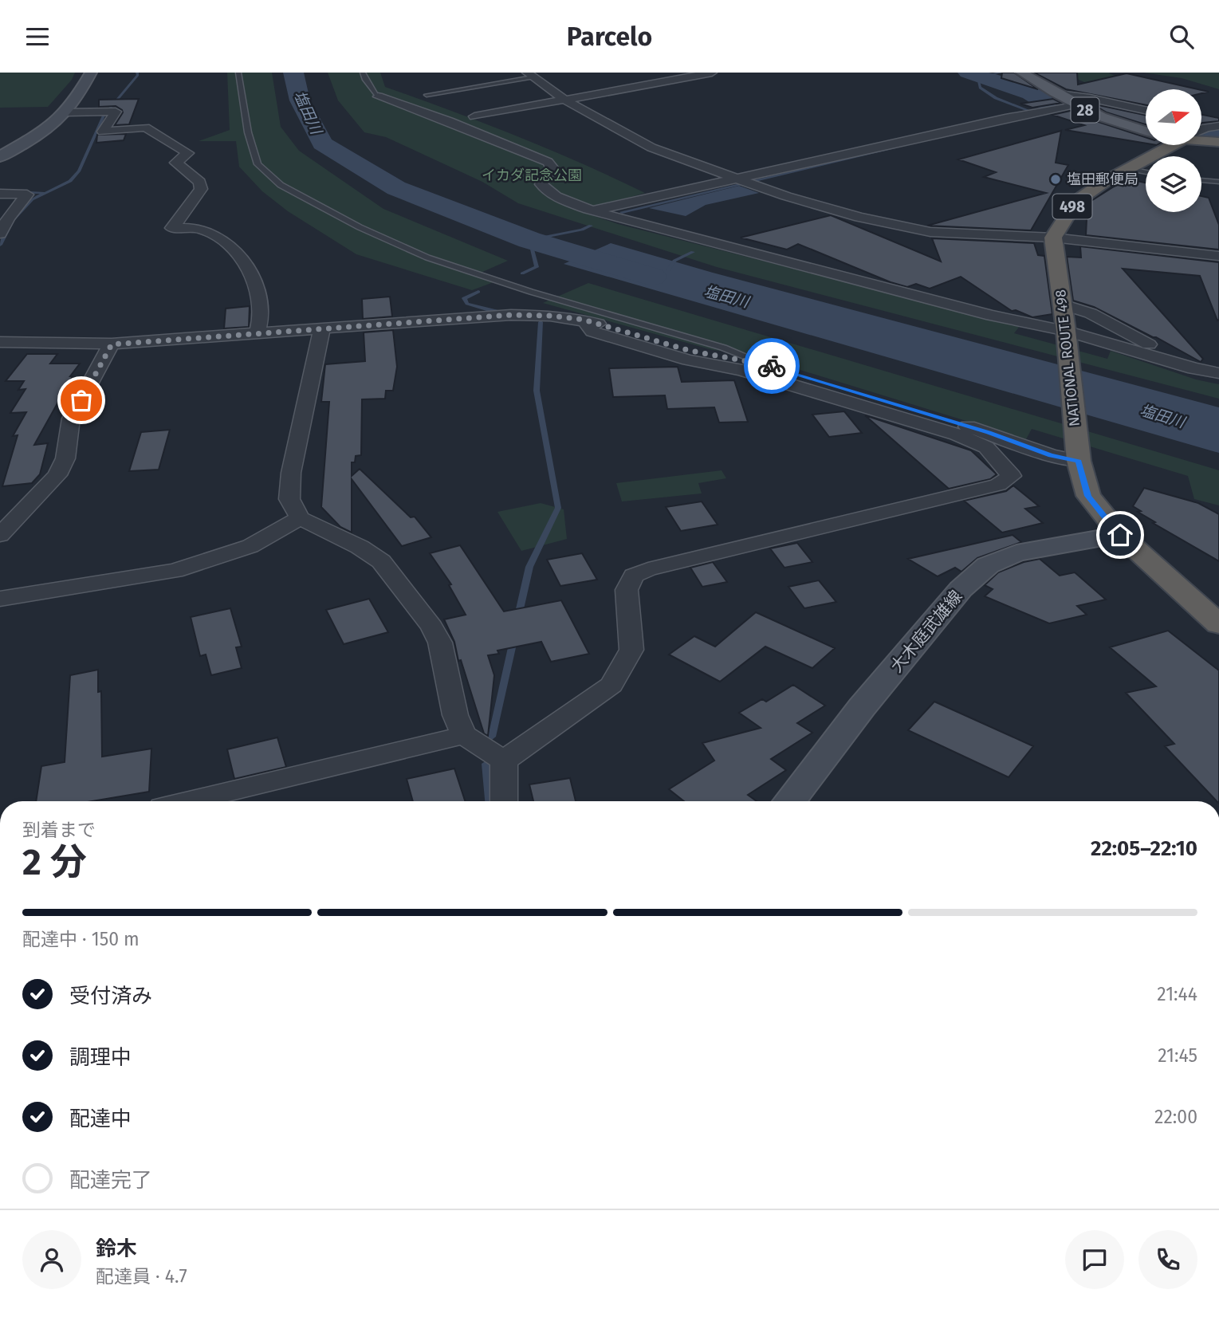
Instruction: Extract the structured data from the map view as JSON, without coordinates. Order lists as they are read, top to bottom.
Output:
{
  "streets": {
    "highway": ["498", "NATIONAL ROUTE 498"],
    "main road": ["28", "大木庭武雄線"]
  },
  "crossings": [
    ["498", "NATIONAL ROUTE 498"],
    ["NATIONAL ROUTE 498", "大木庭武雄線"]
  ],
  "water": ["塩田川"],
  "parks": ["イカダ記念公園"],
  "places": ["塩田郵便局"],
  "north": "right",
  "page": {
    "header": "Parcelo",
    "heading": ["2 分", "到着まで", "22:05–22:10"],
    "panel": ["鈴木", "配達員 · 4.7"],
    "bar": "配達中 · 150 m",
    "list": [
      ["受付済み", "21:44"],
      ["調理中", "21:45"],
      ["配達中", "22:00"],
      "配達完了"
    ]
  }
}
